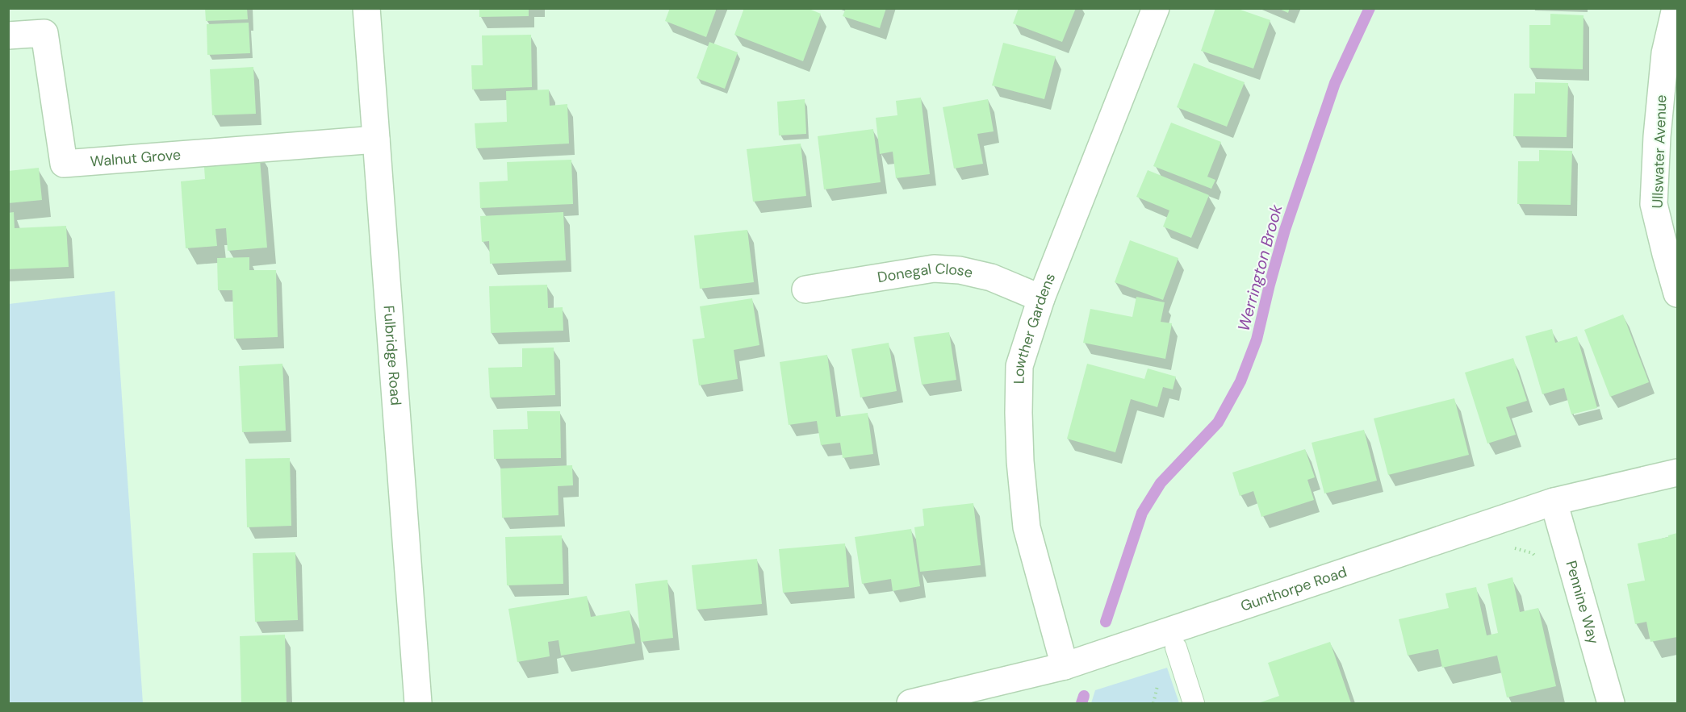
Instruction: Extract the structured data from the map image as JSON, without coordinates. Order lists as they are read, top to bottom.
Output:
{
  "streets": {
    "street": [
      "Ullswater Avenue",
      "Walnut Grove",
      "Donegal Close",
      "Lowther Gardens",
      "Fulbridge Road",
      "Gunthorpe Road",
      "Pennine Way"
    ]
  },
  "crossings": [
    ["Walnut Grove", "Fulbridge Road"],
    ["Donegal Close", "Lowther Gardens"],
    ["Lowther Gardens", "Gunthorpe Road"],
    ["Gunthorpe Road", "Pennine Way"]
  ],
  "water": ["Werrington Brook"]
}
